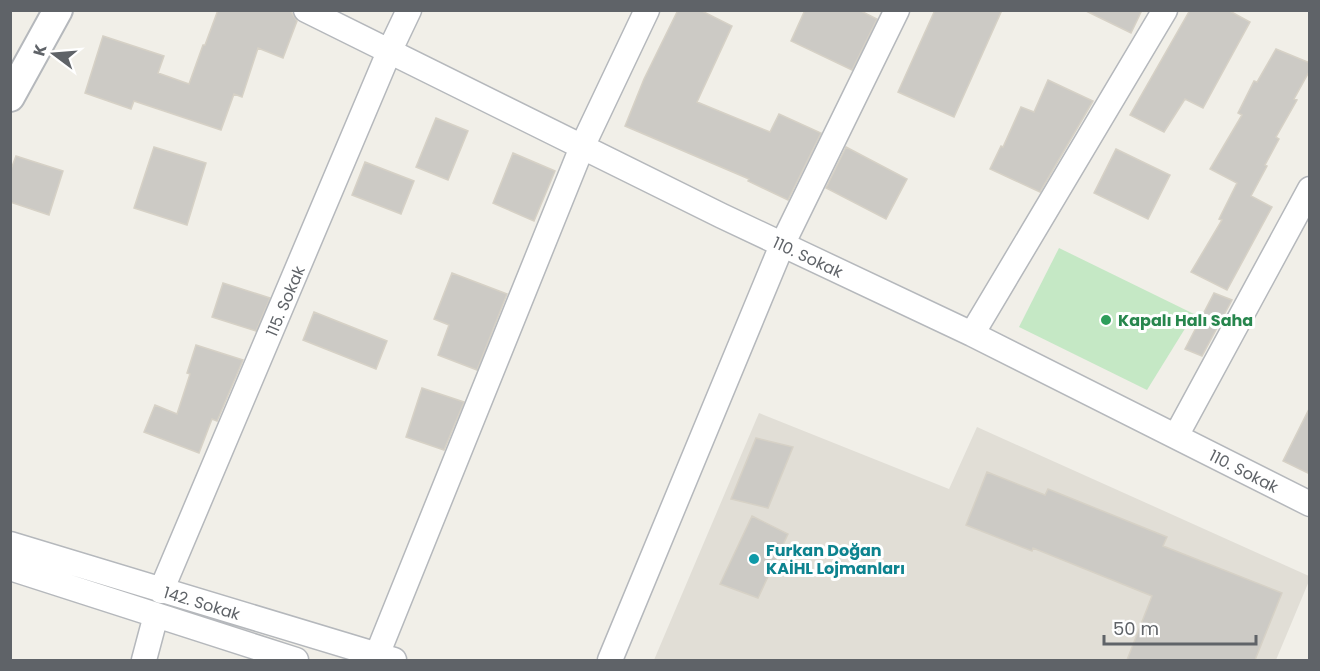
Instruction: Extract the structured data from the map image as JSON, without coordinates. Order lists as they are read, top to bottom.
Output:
{
  "streets": {
    "street": ["110. Sokak", "115. Sokak", "142. Sokak"]
  },
  "crossings": [
    ["110. Sokak", "115. Sokak"],
    ["115. Sokak", "142. Sokak"]
  ],
  "places": ["Kapalı Halı Saha", "Furkan Doğan KAİHL Lojmanları"],
  "scale_bar": "50 m",
  "north": "left"
}
